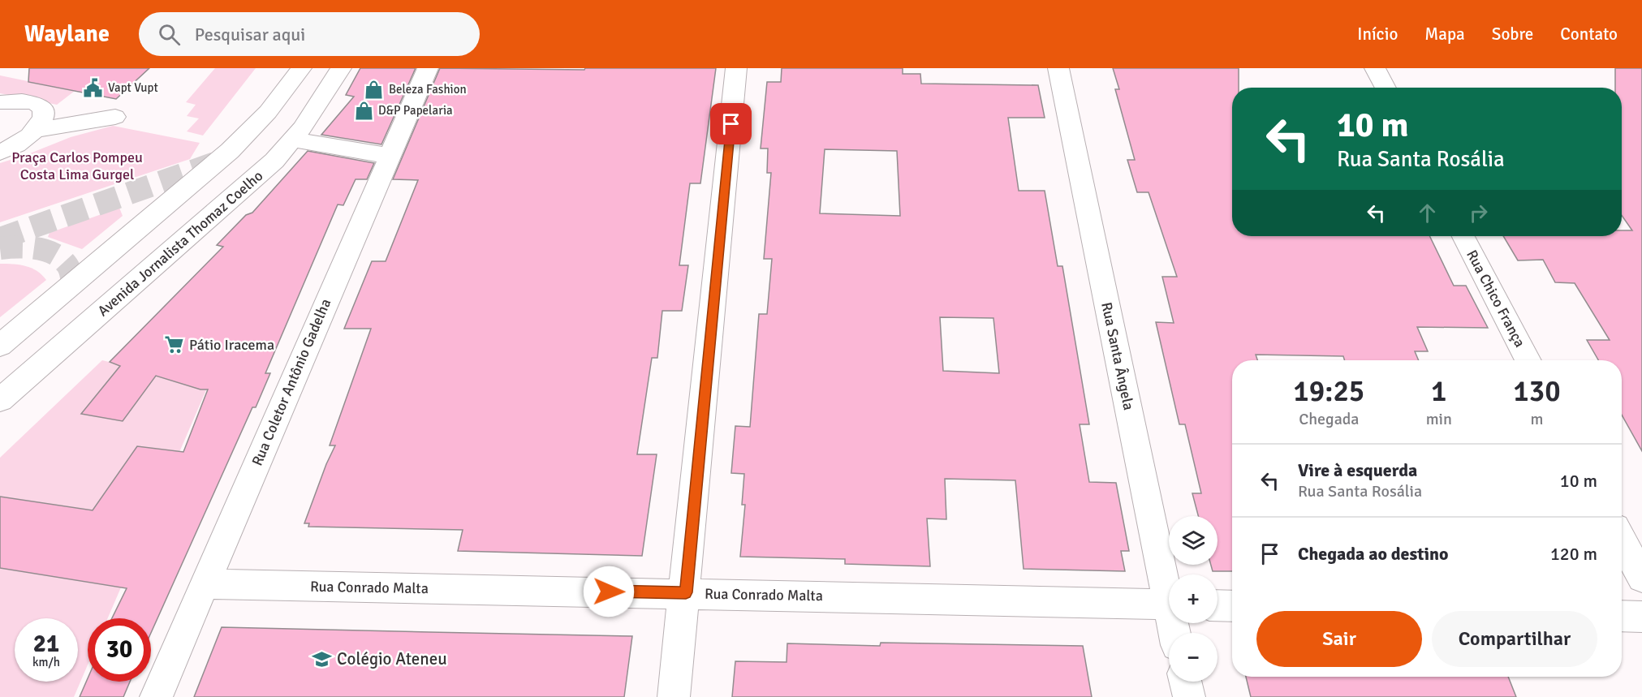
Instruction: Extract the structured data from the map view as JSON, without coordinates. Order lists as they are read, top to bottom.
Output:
{
  "streets": {
    "street": [
      "Avenida Jornalista Thomaz Coelho",
      "Rua Chico França",
      "Rua Santa Ângela",
      "Rua Coletor Antônio Gadelha",
      "Rua Conrado Malta"
    ]
  },
  "crossings": [
    ["Rua Coletor Antônio Gadelha", "Rua Conrado Malta"]
  ],
  "parks": ["Praça Carlos Pompeu Costa Lima Gurgel"],
  "places": {
    "public building": ["Vapt Vupt"],
    "shop": ["Beleza Fashion", "D&P Papelaria"],
    "supermarket": ["Pátio Iracema"],
    "school or university": ["Colégio Ateneu"]
  },
  "page": {
    "header": "Waylane",
    "search": "Pesquisar aqui",
    "nav": [
      "Início",
      "Mapa",
      "Sobre",
      "Contato"
    ],
    "turn": ["10 m", "Rua Santa Rosália"],
    "eta": [
      "19:25",
      "Chegada",
      "1",
      "min",
      "130",
      "m"
    ],
    "list": [
      {
        "name": "Vire à esquerda",
        "note": "Rua Santa Rosália",
        "value": "10 m"
      },
      {
        "name": "Chegada ao destino",
        "value": "120 m"
      }
    ],
    "map_buttons": ["+", "−"],
    "buttons": ["Sair", "Compartilhar"],
    "speed": "21 km/h",
    "limit": "30"
  }
}
